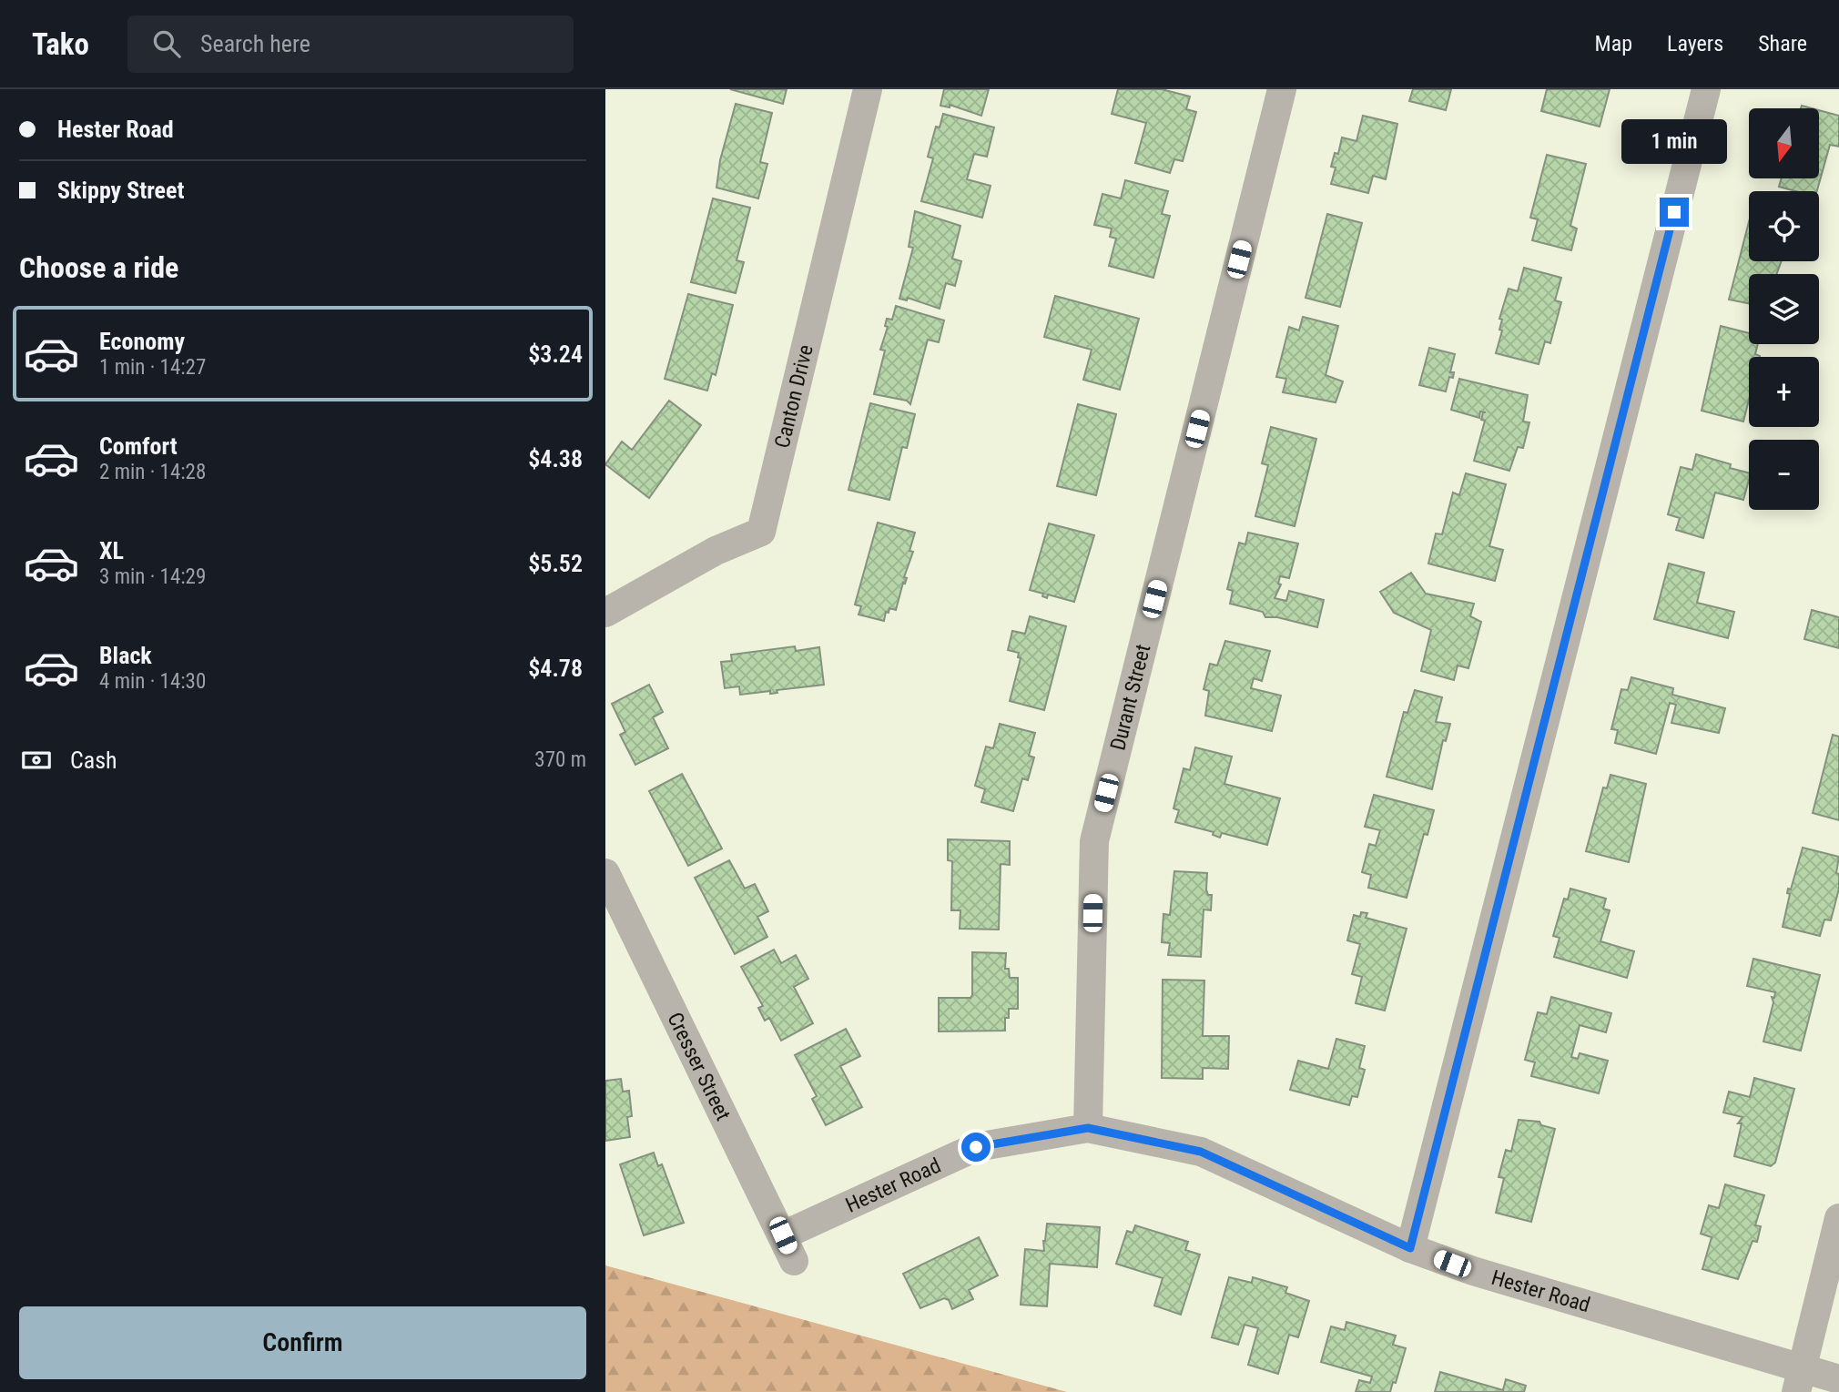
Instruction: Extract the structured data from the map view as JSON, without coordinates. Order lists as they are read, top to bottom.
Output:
{
  "streets": {
    "street": [
      "Canton Drive",
      "Durant Street",
      "Cresser Street",
      "Hester Road"
    ]
  },
  "crossings": [
    ["Durant Street", "Hester Road"],
    ["Cresser Street", "Hester Road"]
  ],
  "north": "bottom",
  "page": {
    "header": "Tako",
    "search": "Search here",
    "nav": ["Map", "Layers", "Share"],
    "banner": ["Hester Road", "Skippy Street"],
    "map_buttons": ["+", "−"],
    "bubble": "1 min",
    "heading": "Choose a ride",
    "list": [
      {
        "name": "Economy",
        "note": "1 min · 14:27",
        "value": "$3.24"
      },
      {
        "name": "Comfort",
        "note": "2 min · 14:28",
        "value": "$4.38"
      },
      {
        "name": "XL",
        "note": "3 min · 14:29",
        "value": "$5.52"
      },
      {
        "name": "Black",
        "note": "4 min · 14:30",
        "value": "$4.78"
      }
    ],
    "pay": ["Cash", "370 m"],
    "buttons": "Confirm"
  }
}
